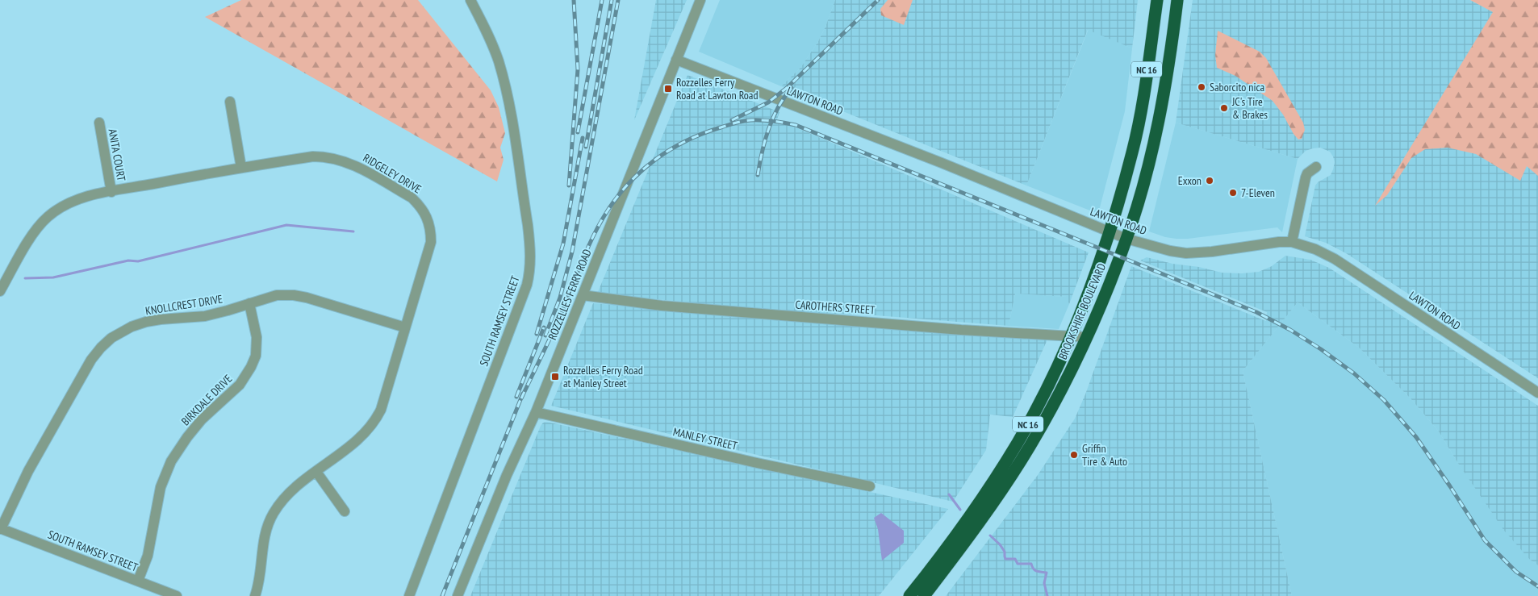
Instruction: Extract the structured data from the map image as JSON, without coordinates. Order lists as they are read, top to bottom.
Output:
{
  "streets": {
    "highway": ["NC 16", "BROOKSHIRE BOULEVARD"],
    "street": [
      "LAWTON ROAD",
      "ANITA COURT",
      "RIDGELEY DRIVE",
      "ROZZELLES FERRY ROAD",
      "KNOLLCREST DRIVE",
      "CAROTHERS STREET",
      "SOUTH RAMSEY STREET",
      "BIRKDALE DRIVE",
      "MANLEY STREET"
    ]
  },
  "crossings": [
    ["LAWTON ROAD", "ROZZELLES FERRY ROAD"],
    ["LAWTON ROAD", "BROOKSHIRE BOULEVARD"],
    ["ANITA COURT", "RIDGELEY DRIVE"],
    ["RIDGELEY DRIVE", "KNOLLCREST DRIVE"],
    ["ROZZELLES FERRY ROAD", "CAROTHERS STREET"],
    ["ROZZELLES FERRY ROAD", "MANLEY STREET"],
    ["KNOLLCREST DRIVE", "SOUTH RAMSEY STREET"],
    ["KNOLLCREST DRIVE", "BIRKDALE DRIVE"],
    ["CAROTHERS STREET", "BROOKSHIRE BOULEVARD"],
    ["SOUTH RAMSEY STREET", "BIRKDALE DRIVE"]
  ],
  "places": {
    "other": [
      "Saborcito nica",
      "JC's Tire & Brakes",
      "Exxon",
      "7-Eleven",
      "Griffin Tire & Auto"
    ],
    "transit": ["Rozzelles Ferry Road at Lawton Road", "Rozzelles Ferry Road at Manley Street"]
  }
}
